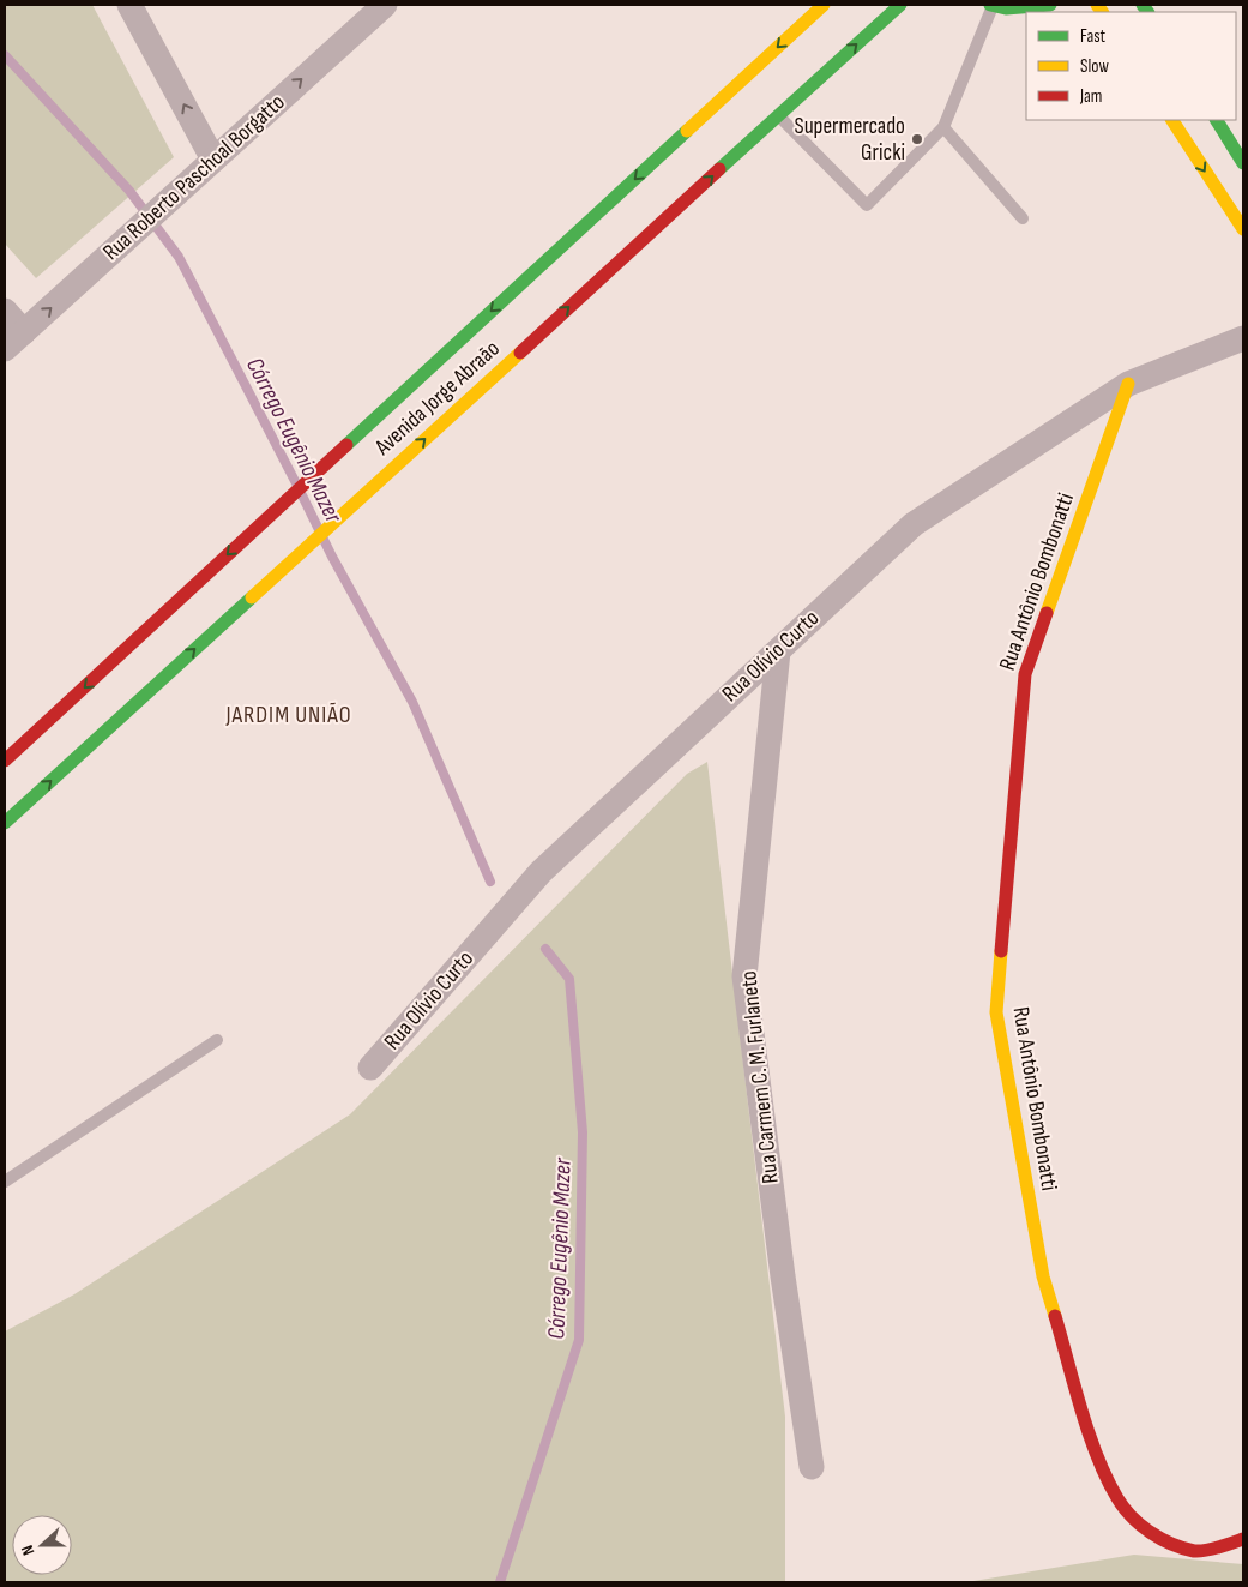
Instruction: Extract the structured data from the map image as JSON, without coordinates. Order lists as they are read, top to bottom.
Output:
{
  "streets": {
    "street": [
      "Rua Roberto Paschoal Borgatto",
      "Avenida Jorge Abraão",
      "Rua Antônio Bombonatti",
      "Rua Olívio Curto",
      "Rua Carmem C. M. Furlaneto"
    ]
  },
  "crossings": [
    ["Rua Antônio Bombonatti", "Rua Olívio Curto"],
    ["Rua Olívio Curto", "Rua Carmem C. M. Furlaneto"]
  ],
  "one_way": ["Rua Roberto Paschoal Borgatto"],
  "districts": ["JARDIM UNIÃO"],
  "water": ["Córrego Eugênio Mazer"],
  "places": ["Supermercado Gricki"],
  "legend": ["Fast", "Slow", "Jam"],
  "north": "left"
}
